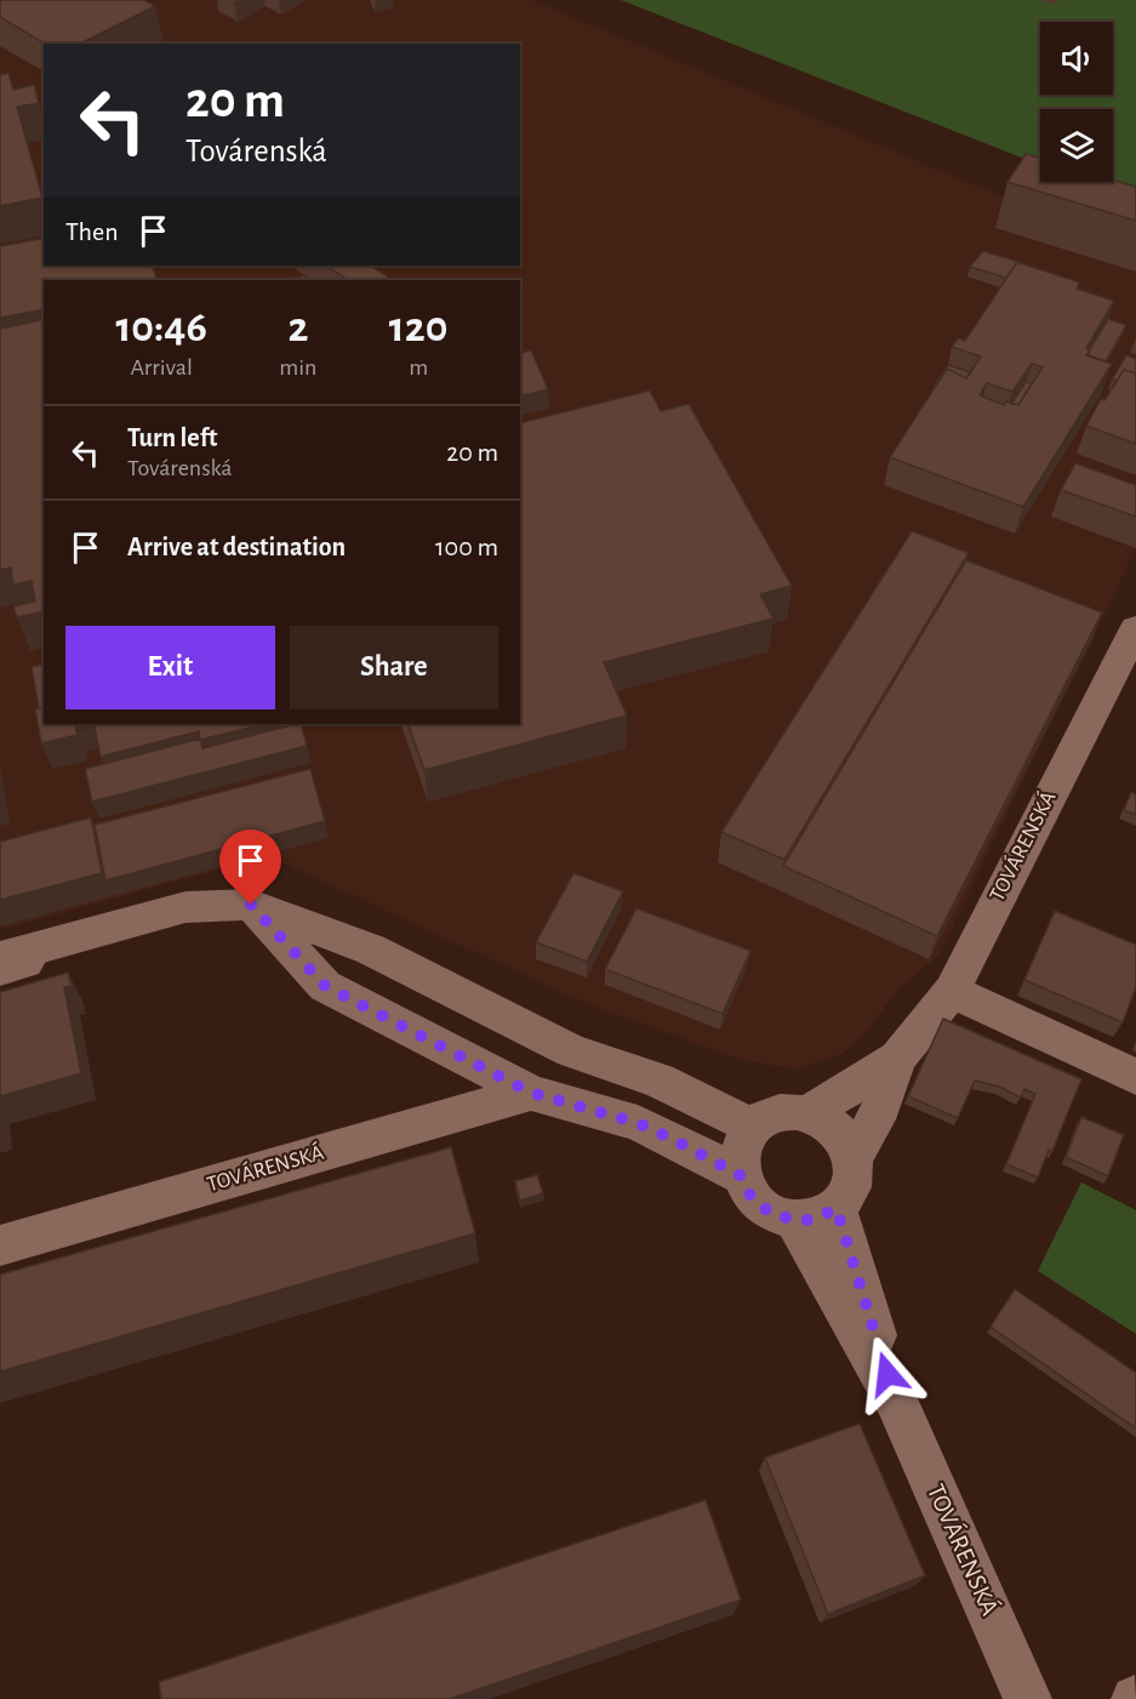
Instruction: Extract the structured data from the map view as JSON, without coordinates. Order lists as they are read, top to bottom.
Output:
{
  "streets": {
    "street": ["TOVÁRENSKÁ"]
  },
  "page": {
    "turn": ["20 m", "Továrenská"],
    "then": "Then",
    "eta": [
      "10:46",
      "Arrival",
      "2",
      "min",
      "120",
      "m"
    ],
    "list": [
      {
        "name": "Turn left",
        "note": "Továrenská",
        "value": "20 m"
      },
      {
        "name": "Arrive at destination",
        "value": "100 m"
      }
    ],
    "buttons": ["Exit", "Share"]
  }
}
